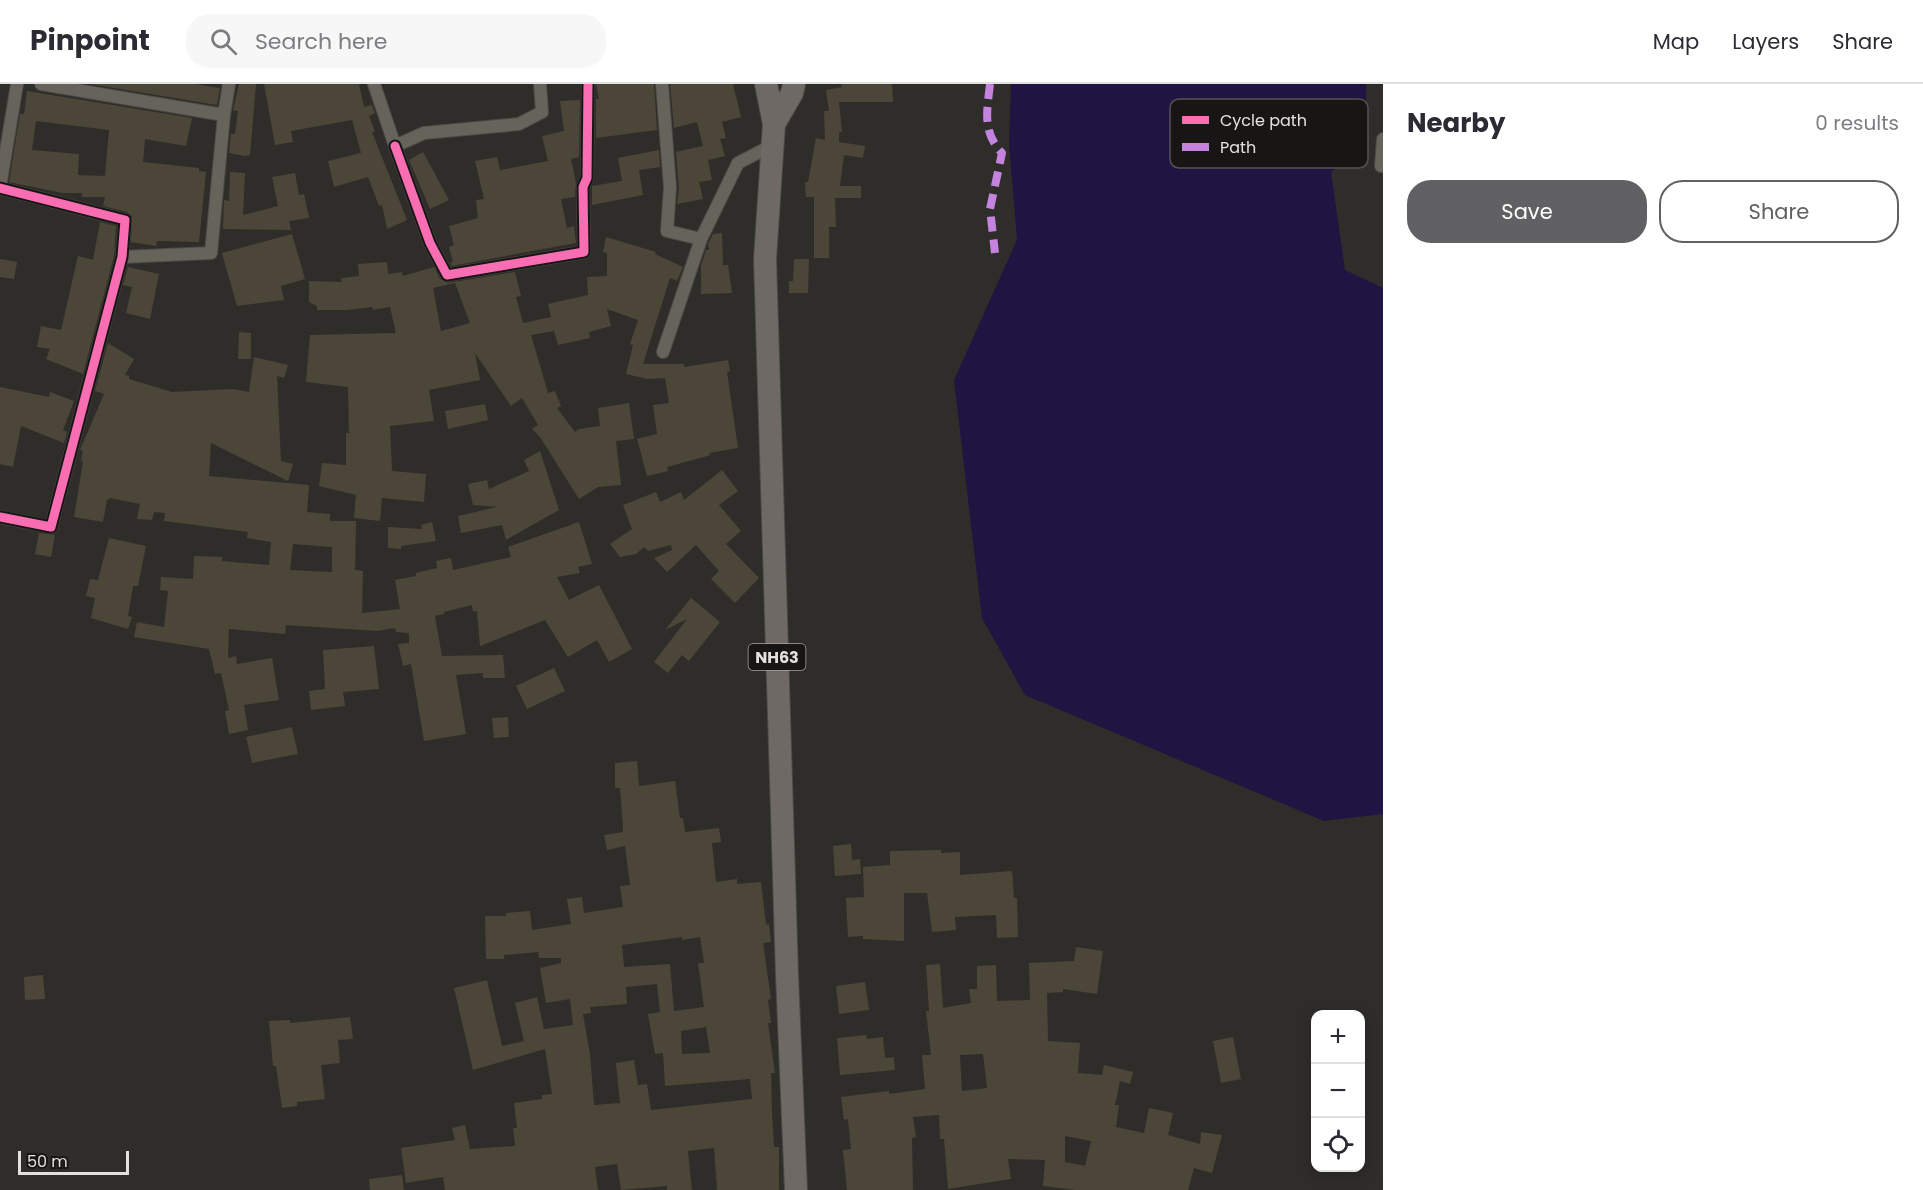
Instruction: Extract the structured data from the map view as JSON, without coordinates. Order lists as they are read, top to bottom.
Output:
{
  "streets": {
    "highway": ["NH63"]
  },
  "legend": ["Cycle path", "Path"],
  "scale_bar": "50 m",
  "page": {
    "header": "Pinpoint",
    "search": "Search here",
    "nav": ["Map", "Layers", "Share"],
    "heading": ["Nearby", "0 results"],
    "buttons": ["Save", "Share"],
    "map_buttons": ["+", "−"],
    "scale": "50 m"
  }
}
